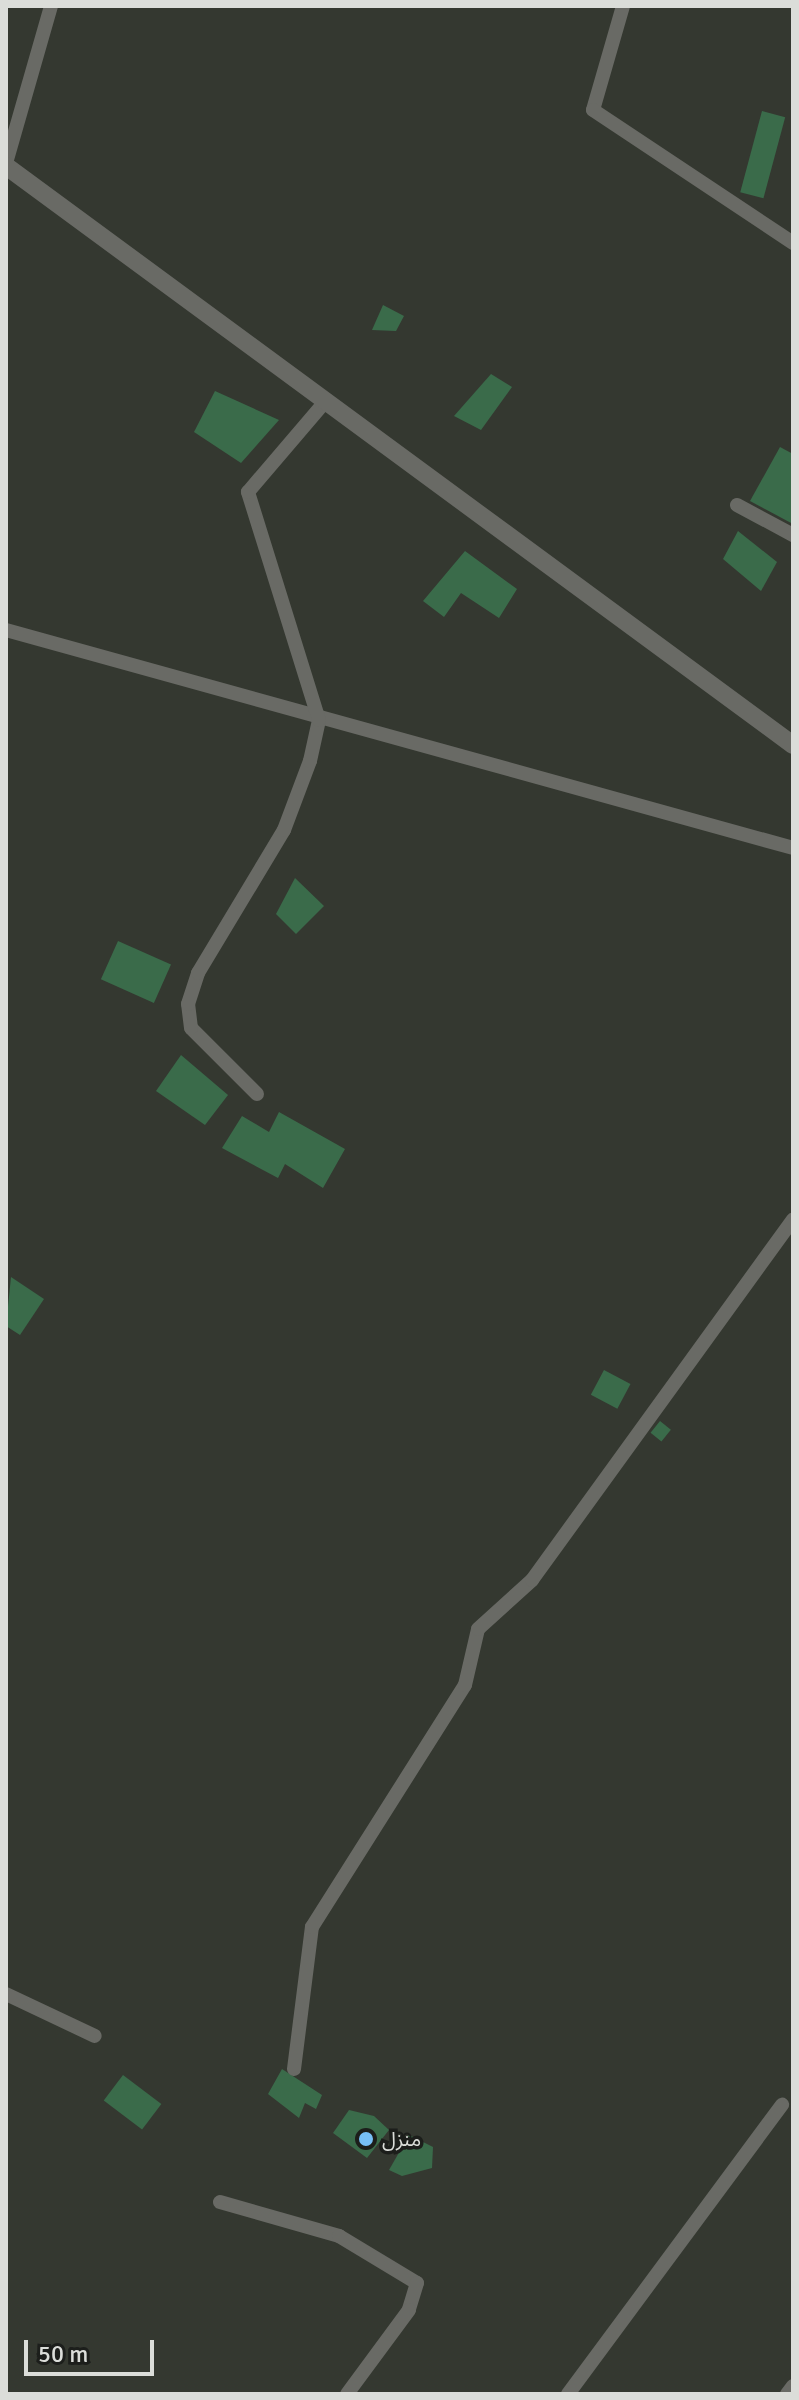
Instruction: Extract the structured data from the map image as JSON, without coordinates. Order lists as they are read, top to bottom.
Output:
{
  "places": ["منزل"],
  "scale_bar": "50 m"
}
